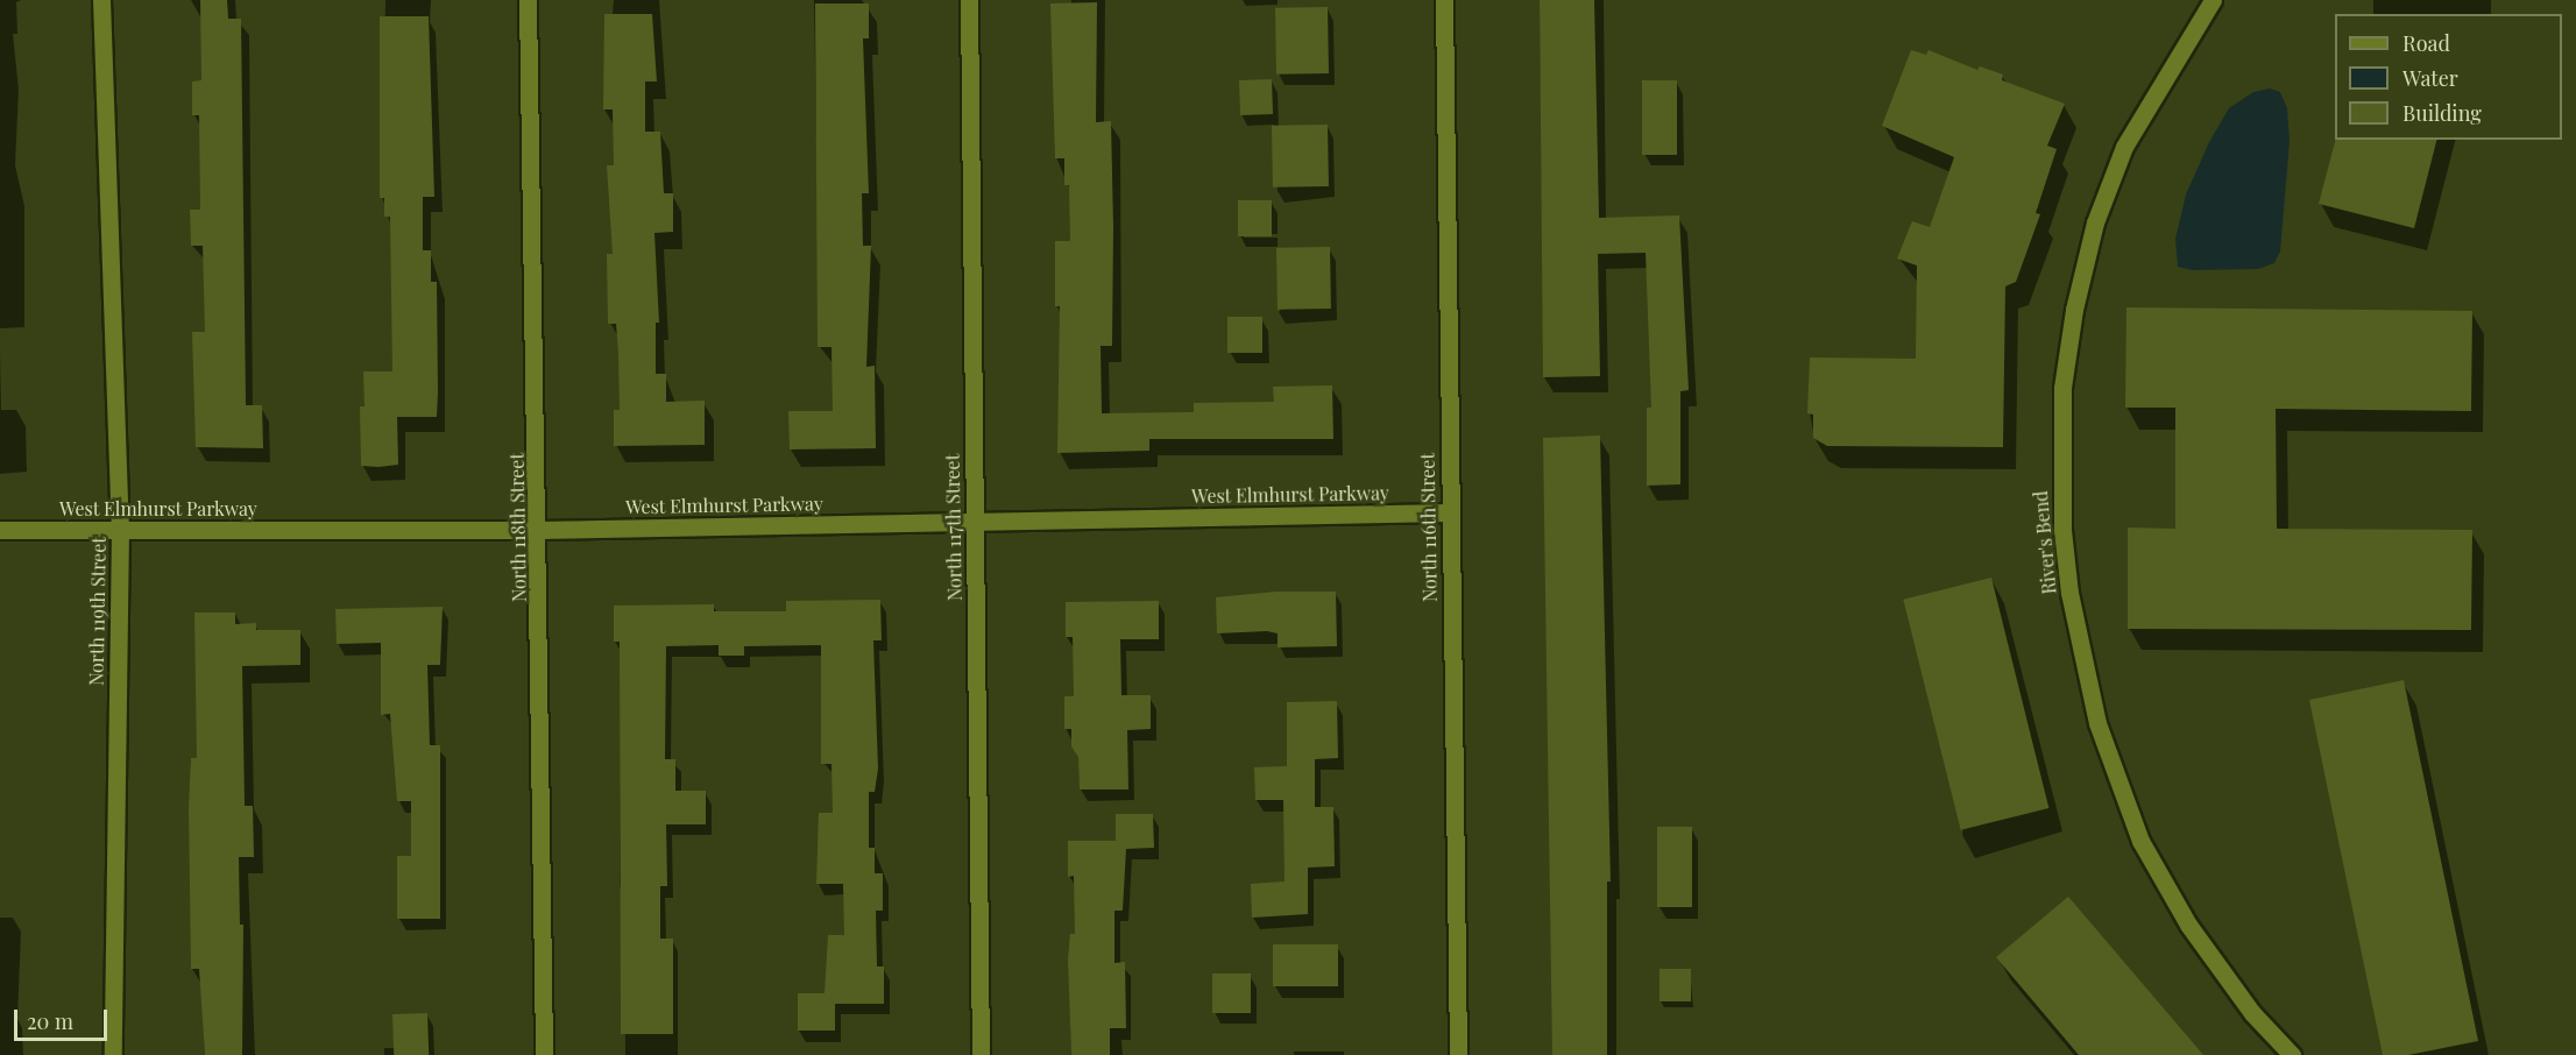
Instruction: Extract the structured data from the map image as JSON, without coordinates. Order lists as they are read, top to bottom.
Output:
{
  "streets": {
    "street": [
      "West Elmhurst Parkway",
      "North 118th Street",
      "North 117th Street",
      "North 116th Street",
      "River's Bend",
      "North 119th Street"
    ]
  },
  "crossings": [
    ["West Elmhurst Parkway", "North 118th Street"],
    ["West Elmhurst Parkway", "North 117th Street"],
    ["West Elmhurst Parkway", "North 116th Street"],
    ["West Elmhurst Parkway", "North 119th Street"]
  ],
  "legend": ["Road", "Water", "Building"],
  "scale_bar": "20 m"
}
